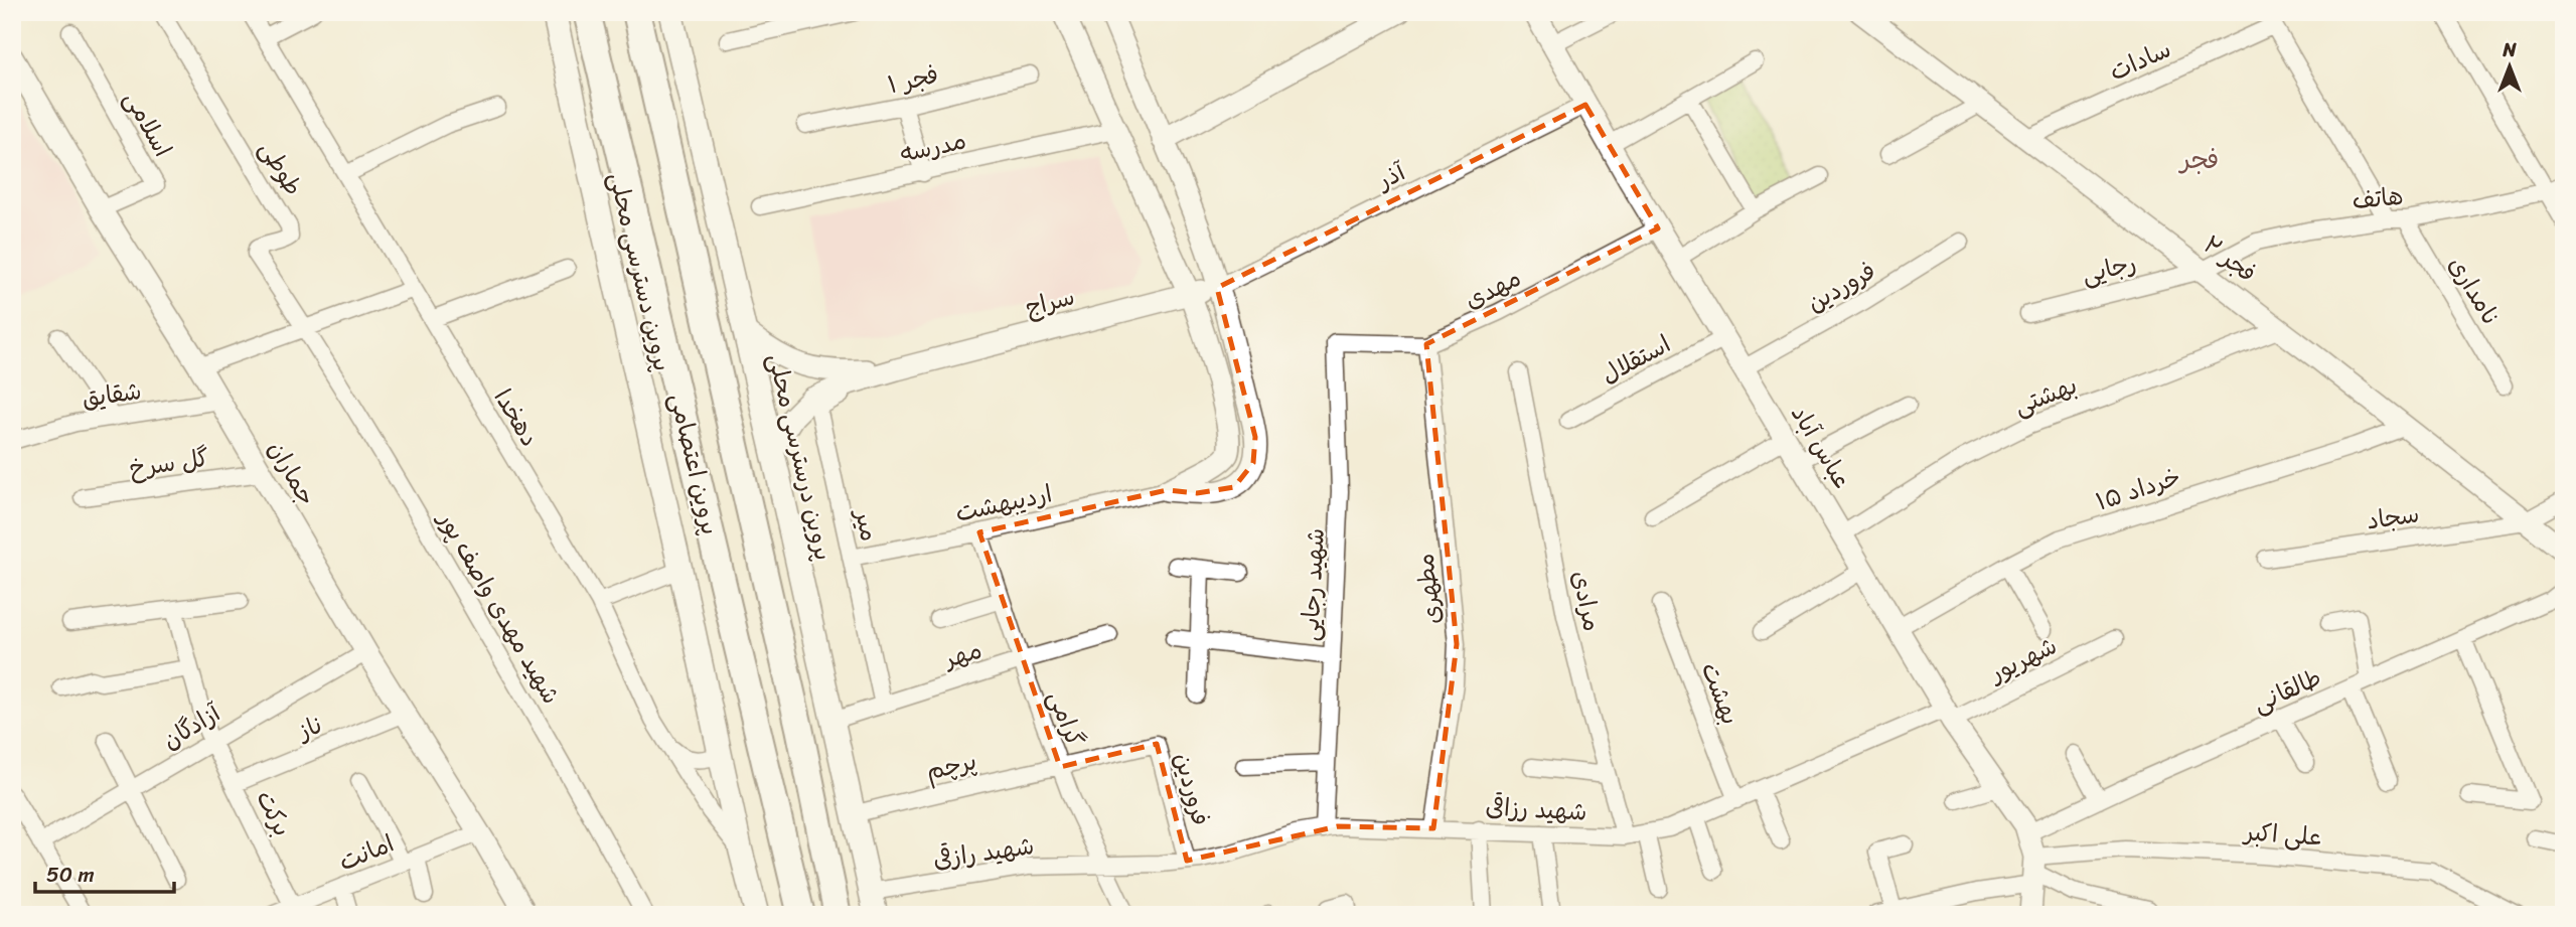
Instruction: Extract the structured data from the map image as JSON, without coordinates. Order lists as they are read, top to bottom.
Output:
{
  "streets": {
    "main road": ["پروین دسترسی محلی", "پروین درسترسی محلی", "پروین اعتصامی"],
    "street": [
      "سادات",
      "فجر ۱",
      "اسلامی",
      "مدرسه",
      "طوطی",
      "آذر",
      "هاتف",
      "فجر ۲",
      "رجایی",
      "فروردین",
      "مهدی",
      "نامداری",
      "سراج",
      "استقلال",
      "شقایق",
      "بهشتی",
      "دهخدا",
      "عباس آباد",
      "گل سرخ",
      "جماران",
      "۱۵ خرداد",
      "اردیبهشت",
      "سجاد",
      "میر",
      "شهید رجایی",
      "مطهری",
      "مرادی",
      "شهید مهدی واصف پور",
      "مهر",
      "شهریور",
      "طالقانی",
      "بهشت",
      "گرامی",
      "آزادگان",
      "ناز",
      "پرچم",
      "شهید رزاقی",
      "برکت",
      "علی اکبر",
      "امانت",
      "شهید رازقی"
    ]
  },
  "crossings": [
    ["سادات", "فجر ۲"],
    ["اسلامی", "جماران"],
    ["طوطی", "شهید مهدی واصف پور"],
    ["آذر", "سراج"],
    ["آذر", "عباس آباد"],
    ["هاتف", "فجر ۲"],
    ["هاتف", "رجایی"],
    ["هاتف", "نامداری"],
    ["فجر ۲", "رجایی"],
    ["فجر ۲", "بهشتی"],
    ["فجر ۲", "۱۵ خرداد"],
    ["فجر ۲", "سجاد"],
    ["پروین دسترسی محلی", "دهخدا"],
    ["فروردین", "عباس آباد"],
    ["فروردین", "گرامی"],
    ["فروردین", "پرچم"],
    ["فروردین", "شهید رزاقی"],
    ["مهدی", "عباس آباد"],
    ["مهدی", "شهید رجایی"],
    ["مهدی", "مطهری"],
    ["سراج", "پروین درسترسی محلی"],
    ["سراج", "میر"],
    ["استقلال", "عباس آباد"],
    ["شقایق", "جماران"],
    ["بهشتی", "عباس آباد"],
    ["عباس آباد", "۱۵ خرداد"],
    ["عباس آباد", "شهریور"],
    ["عباس آباد", "طالقانی"],
    ["عباس آباد", "شهید رزاقی"],
    ["عباس آباد", "علی اکبر"],
    ["پروین درسترسی محلی", "مهر"],
    ["پروین درسترسی محلی", "پرچم"],
    ["پروین درسترسی محلی", "شهید رازقی"],
    ["گل سرخ", "جماران"],
    ["جماران", "آزادگان"],
    ["جماران", "ناز"],
    ["جماران", "امانت"],
    ["اردیبهشت", "میر"],
    ["اردیبهشت", "گرامی"],
    ["میر", "مهر"],
    ["شهید رجایی", "شهید رزاقی"],
    ["مطهری", "شهید رزاقی"],
    ["مرادی", "شهید رزاقی"],
    ["مهر", "گرامی"],
    ["شهریور", "شهید رزاقی"],
    ["بهشت", "شهید رزاقی"],
    ["گرامی", "پرچم"],
    ["گرامی", "شهید رزاقی"],
    ["گرامی", "شهید رازقی"],
    ["آزادگان", "برکت"],
    ["ناز", "برکت"],
    ["شهید رزاقی", "شهید رازقی"],
    ["برکت", "امانت"]
  ],
  "districts": ["فجر"],
  "scale_bar": "50 m",
  "north": "top"
}
